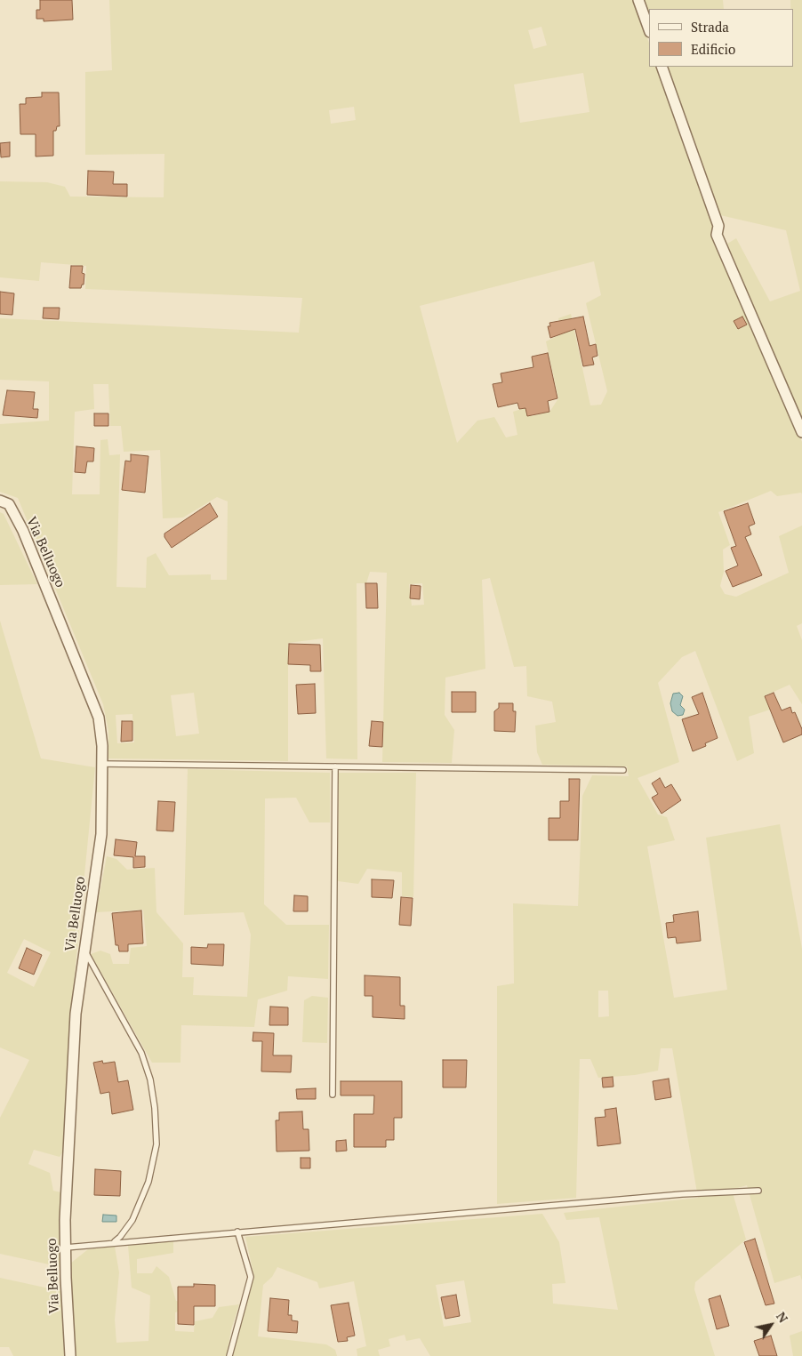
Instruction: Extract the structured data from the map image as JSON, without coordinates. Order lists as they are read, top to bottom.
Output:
{
  "streets": {
    "street": ["Via Belluogo"]
  },
  "legend": ["Strada", "Edificio"],
  "north": "top right"
}
